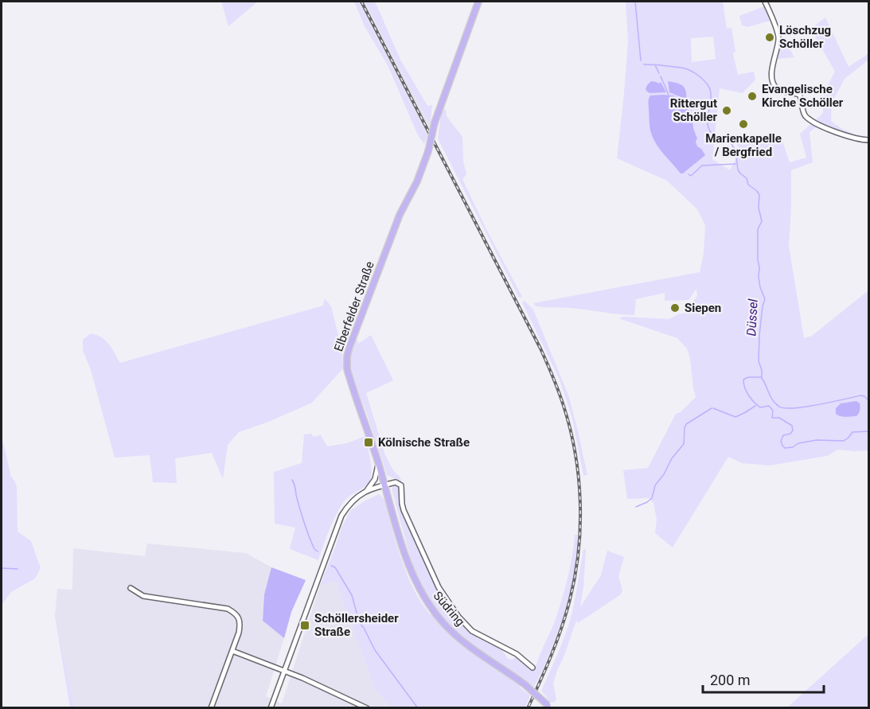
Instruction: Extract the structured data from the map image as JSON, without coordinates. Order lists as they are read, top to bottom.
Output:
{
  "streets": {
    "main road": ["Elberfelder Straße", "Südring"]
  },
  "crossings": [
    ["Elberfelder Straße", "Südring"]
  ],
  "water": ["Düssel"],
  "places": {
    "other": [
      "Löschzug Schöller",
      "Evangelische Kirche Schöller",
      "Rittergut Schöller",
      "Marienkapelle / Bergfried",
      "Siepen"
    ],
    "transit": ["Kölnische Straße", "Schöllersheider Straße"]
  },
  "scale_bar": "200 m"
}
